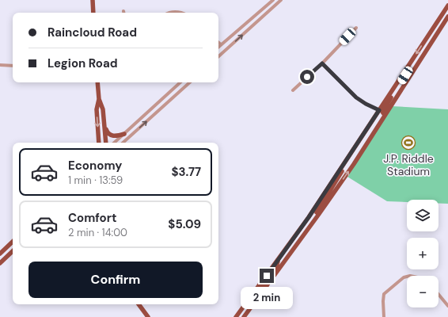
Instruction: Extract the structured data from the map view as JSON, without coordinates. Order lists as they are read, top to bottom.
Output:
{
  "places": {
    "sports": ["J.P. Riddle Stadium"]
  },
  "page": {
    "banner": ["Raincloud Road", "Legion Road"],
    "list": [
      {
        "name": "Economy",
        "note": "1 min · 13:59",
        "value": "$3.77"
      },
      {
        "name": "Comfort",
        "note": "2 min · 14:00",
        "value": "$5.09"
      }
    ],
    "map_buttons": ["+", "−"],
    "buttons": "Confirm",
    "bubble": "2 min"
  }
}
